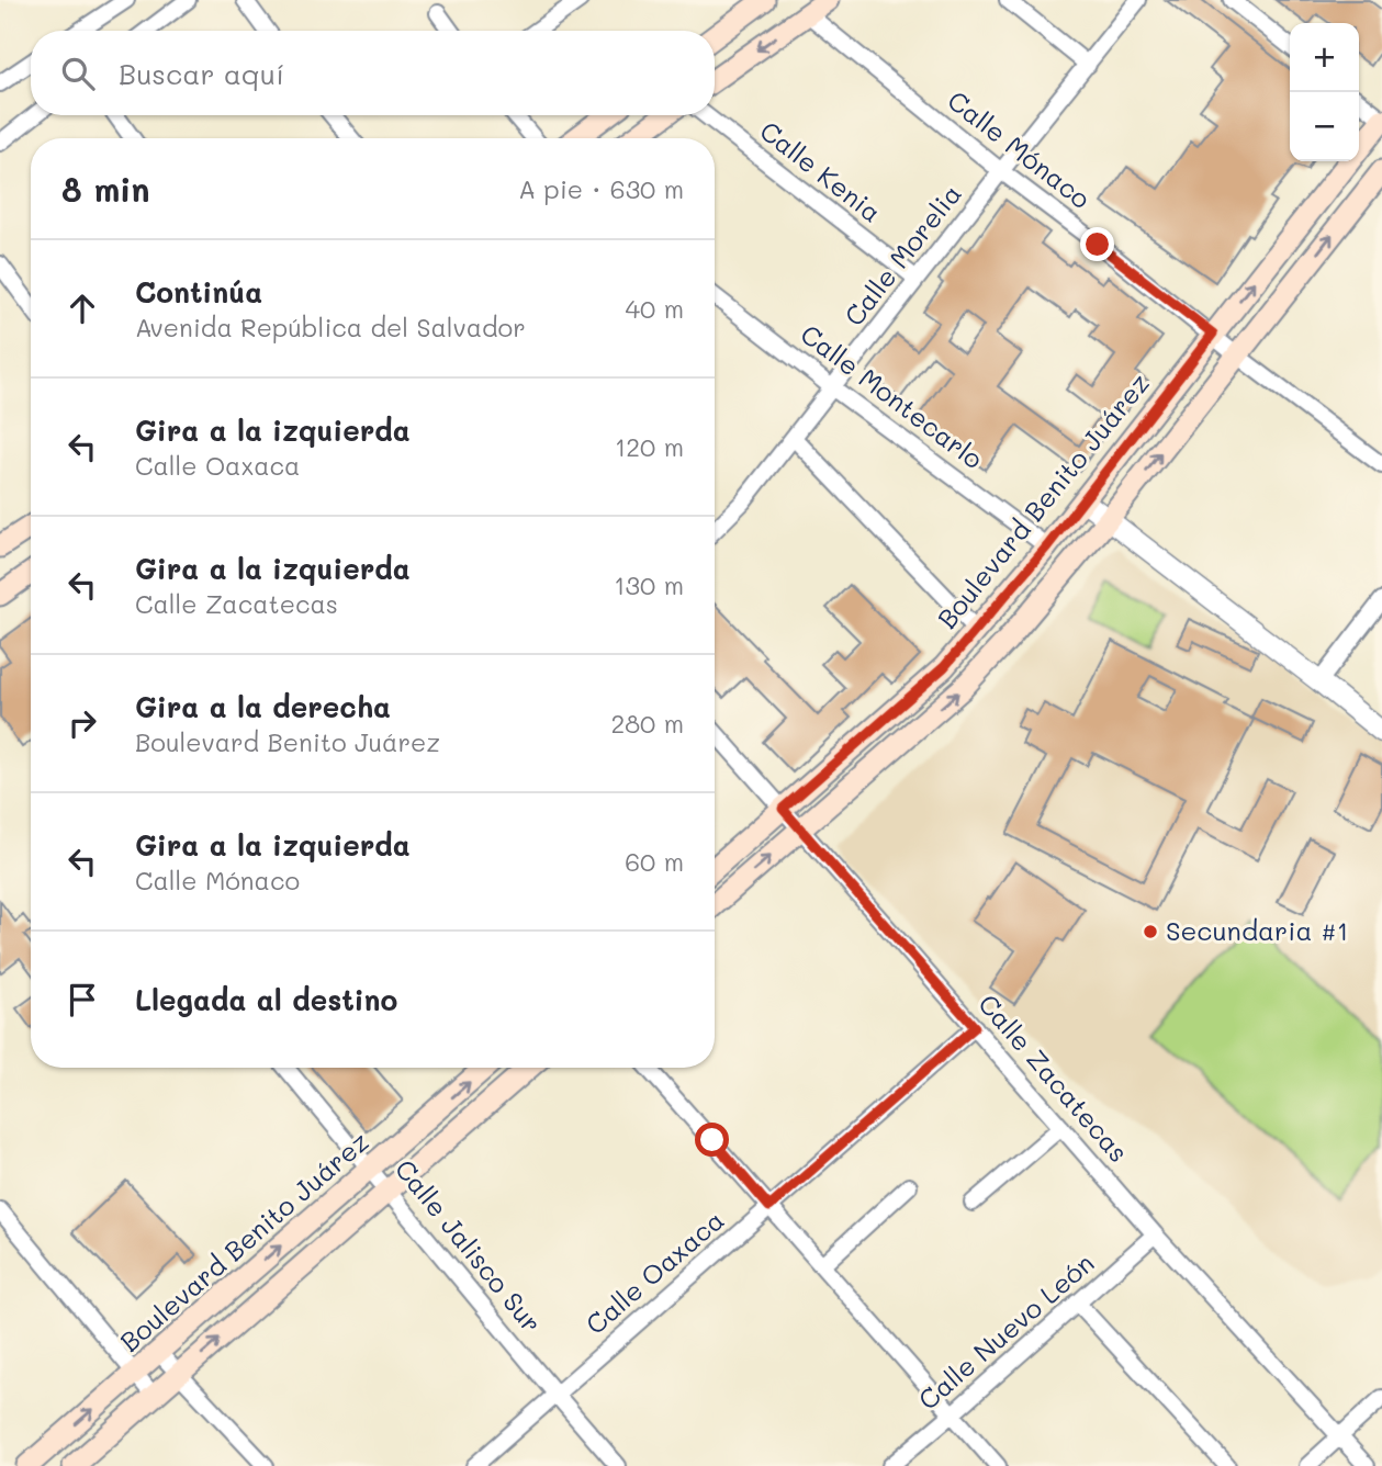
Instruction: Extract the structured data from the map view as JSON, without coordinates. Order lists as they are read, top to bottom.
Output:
{
  "streets": {
    "main road": ["Boulevard Benito Juárez"],
    "street": [
      "Calle Mónaco",
      "Calle Kenia",
      "Calle Morelia",
      "Calle Montecarlo",
      "Calle Zacatecas",
      "Calle Jalisco Sur",
      "Calle Oaxaca",
      "Calle Nuevo León"
    ]
  },
  "crossings": [
    ["Calle Mónaco", "Calle Morelia"],
    ["Calle Mónaco", "Boulevard Benito Juárez"],
    ["Calle Kenia", "Calle Morelia"],
    ["Calle Morelia", "Calle Montecarlo"],
    ["Calle Montecarlo", "Boulevard Benito Juárez"],
    ["Boulevard Benito Juárez", "Calle Zacatecas"],
    ["Boulevard Benito Juárez", "Calle Jalisco Sur"],
    ["Calle Zacatecas", "Calle Oaxaca"],
    ["Calle Zacatecas", "Calle Nuevo León"],
    ["Calle Jalisco Sur", "Calle Oaxaca"]
  ],
  "places": ["Secundaria #1"],
  "page": {
    "map_buttons": ["+", "−"],
    "search": "Buscar aquí",
    "heading": ["8 min", "A pie · 630 m"],
    "list": [
      ["Continúa", "Avenida República del Salvador", "40 m"],
      ["Gira a la izquierda", "Calle Oaxaca", "120 m"],
      ["Gira a la izquierda", "Calle Zacatecas", "130 m"],
      ["Gira a la derecha", "Boulevard Benito Juárez", "280 m"],
      ["Gira a la izquierda", "Calle Mónaco", "60 m"],
      "Llegada al destino"
    ]
  }
}
